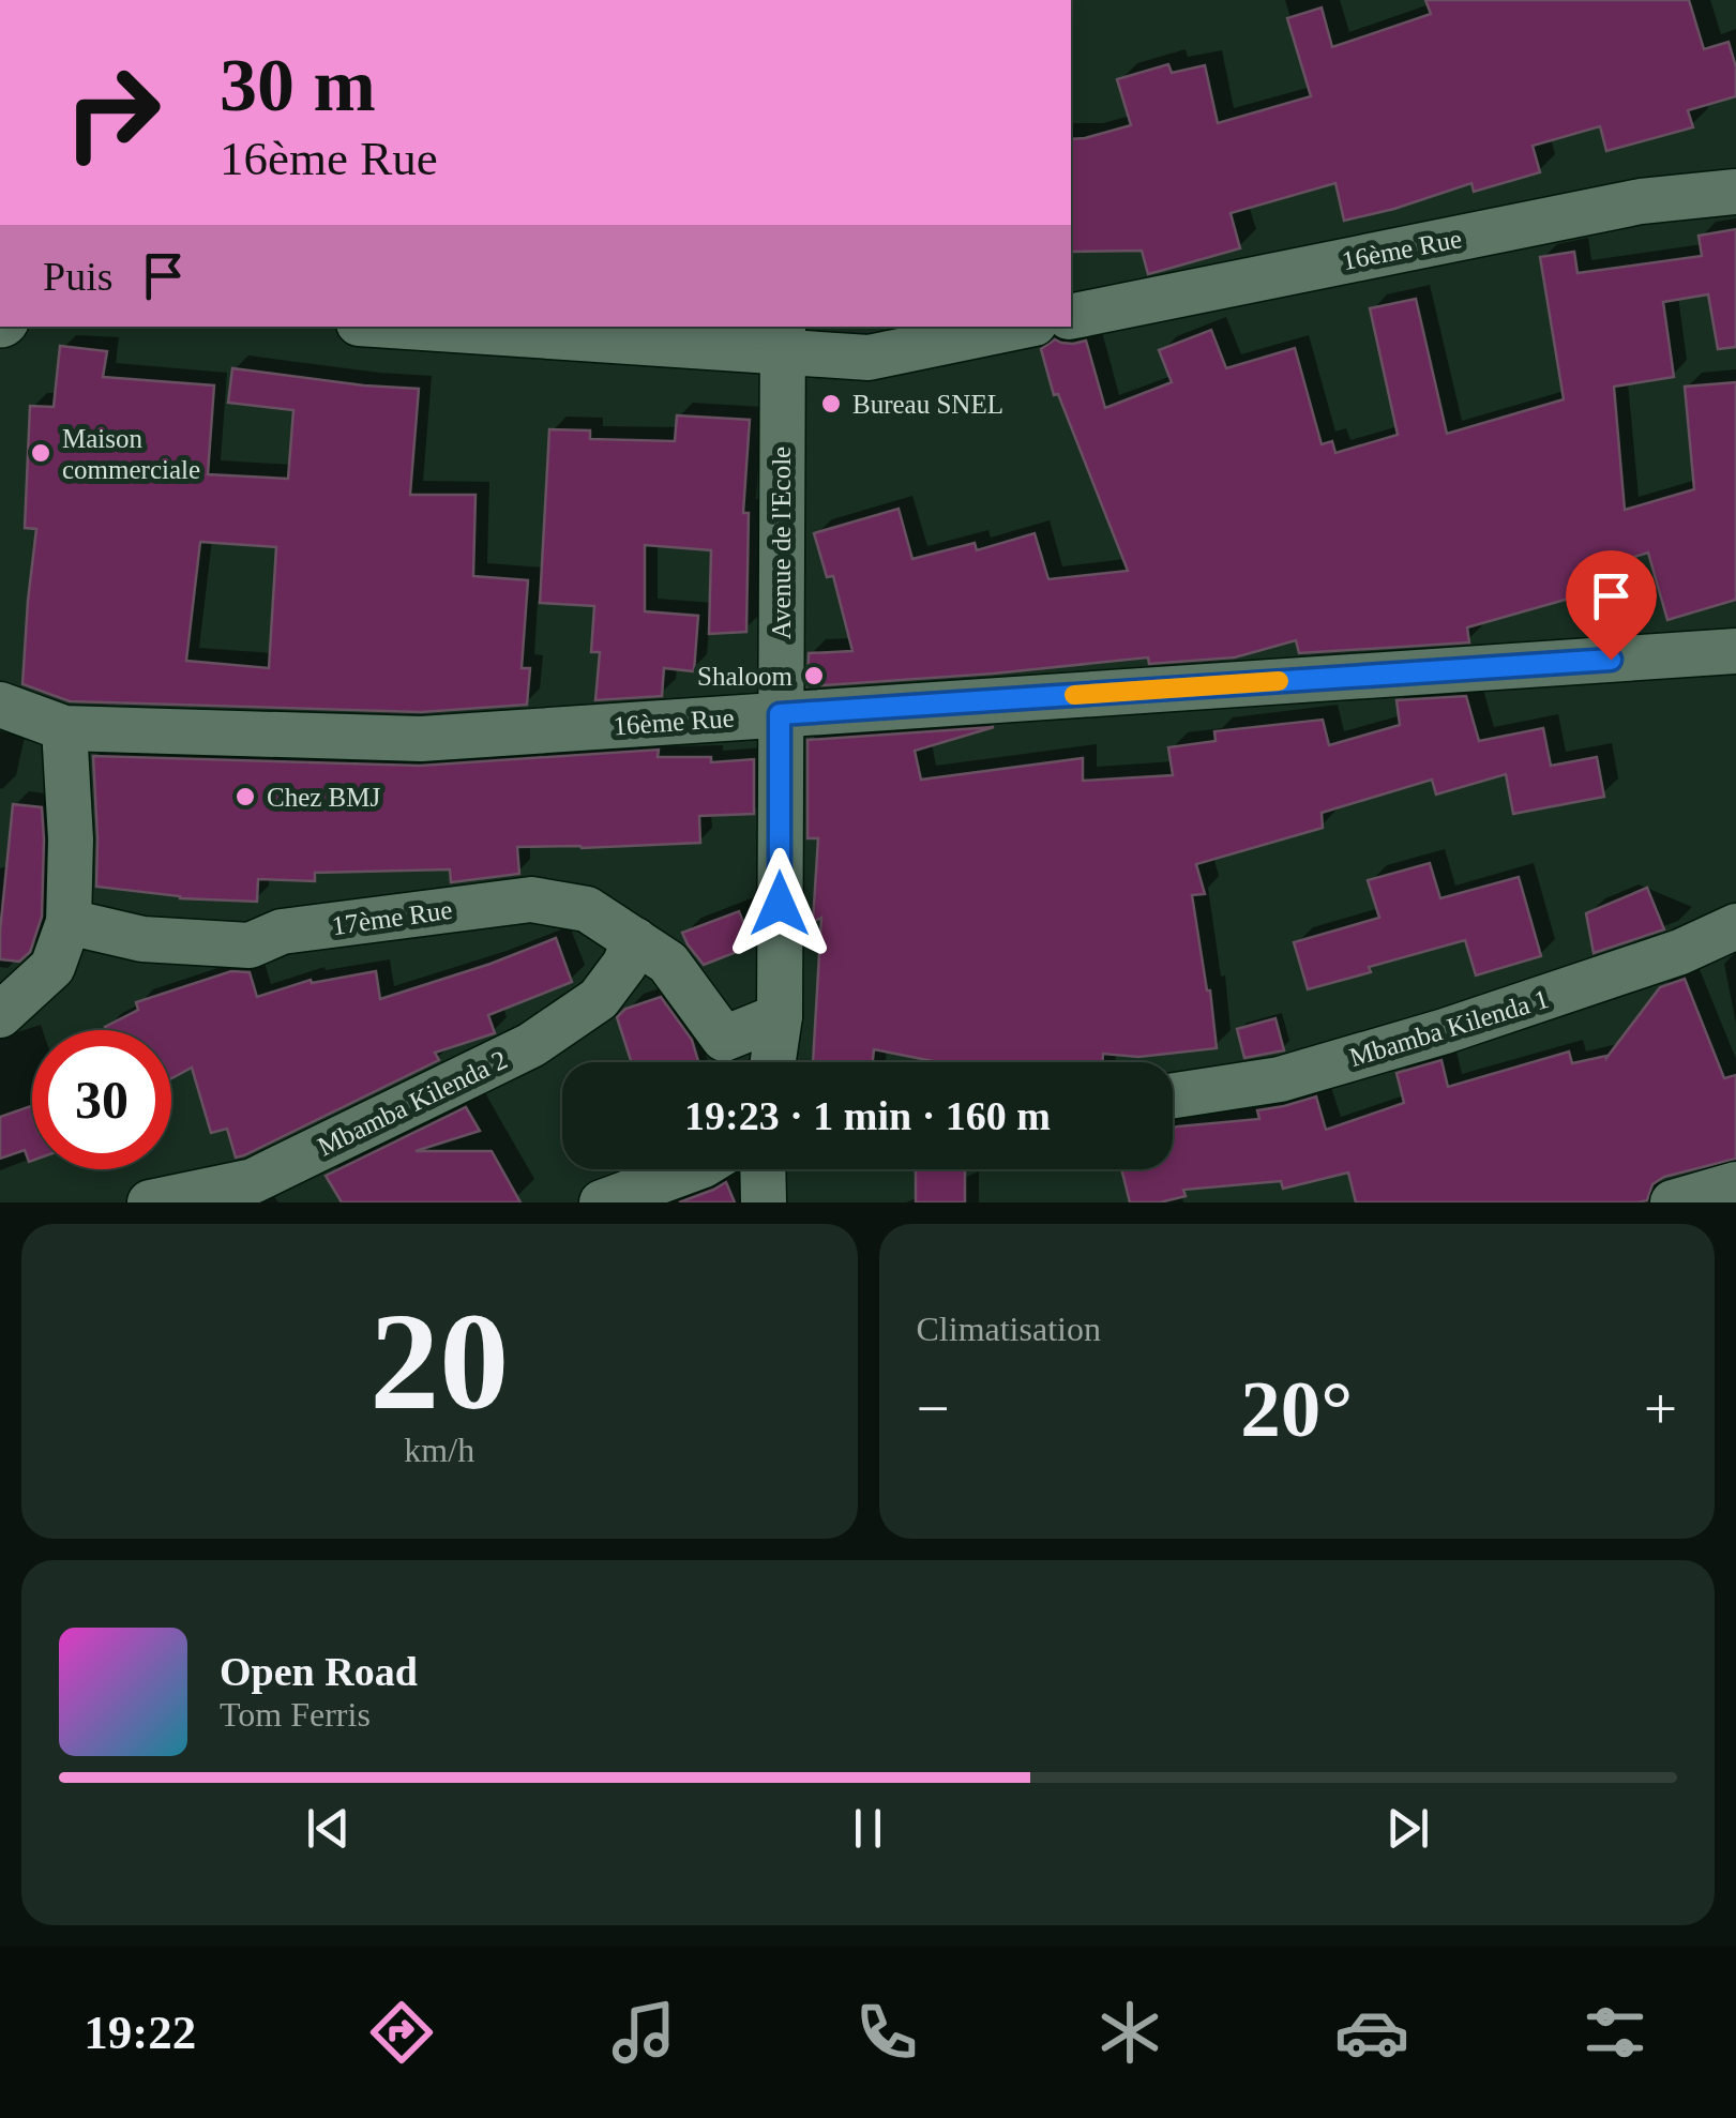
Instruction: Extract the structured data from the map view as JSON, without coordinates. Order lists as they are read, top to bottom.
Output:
{
  "streets": {
    "street": [
      "16ème Rue",
      "Avenue de l'Ecole",
      "17ème Rue",
      "Mbamba Kilenda 1",
      "Mbamba Kilenda 2"
    ]
  },
  "crossings": [
    ["16ème Rue", "Avenue de l'Ecole"],
    ["Avenue de l'Ecole", "17ème Rue"],
    ["17ème Rue", "Mbamba Kilenda 2"]
  ],
  "places": [
    "Bureau SNEL",
    "Maison commerciale",
    "Shaloom",
    "Chez BMJ"
  ],
  "page": {
    "turn": ["30 m", "16ème Rue"],
    "then": "Puis",
    "limit": "30",
    "trip": "19:23 · 1 min · 160 m",
    "tile": [
      ["20", "km/h"],
      "Climatisation"
    ],
    "heat": ["−", "20°", "+"],
    "song": ["Open Road", "Tom Ferris"],
    "tabs": "19:22"
  }
}
